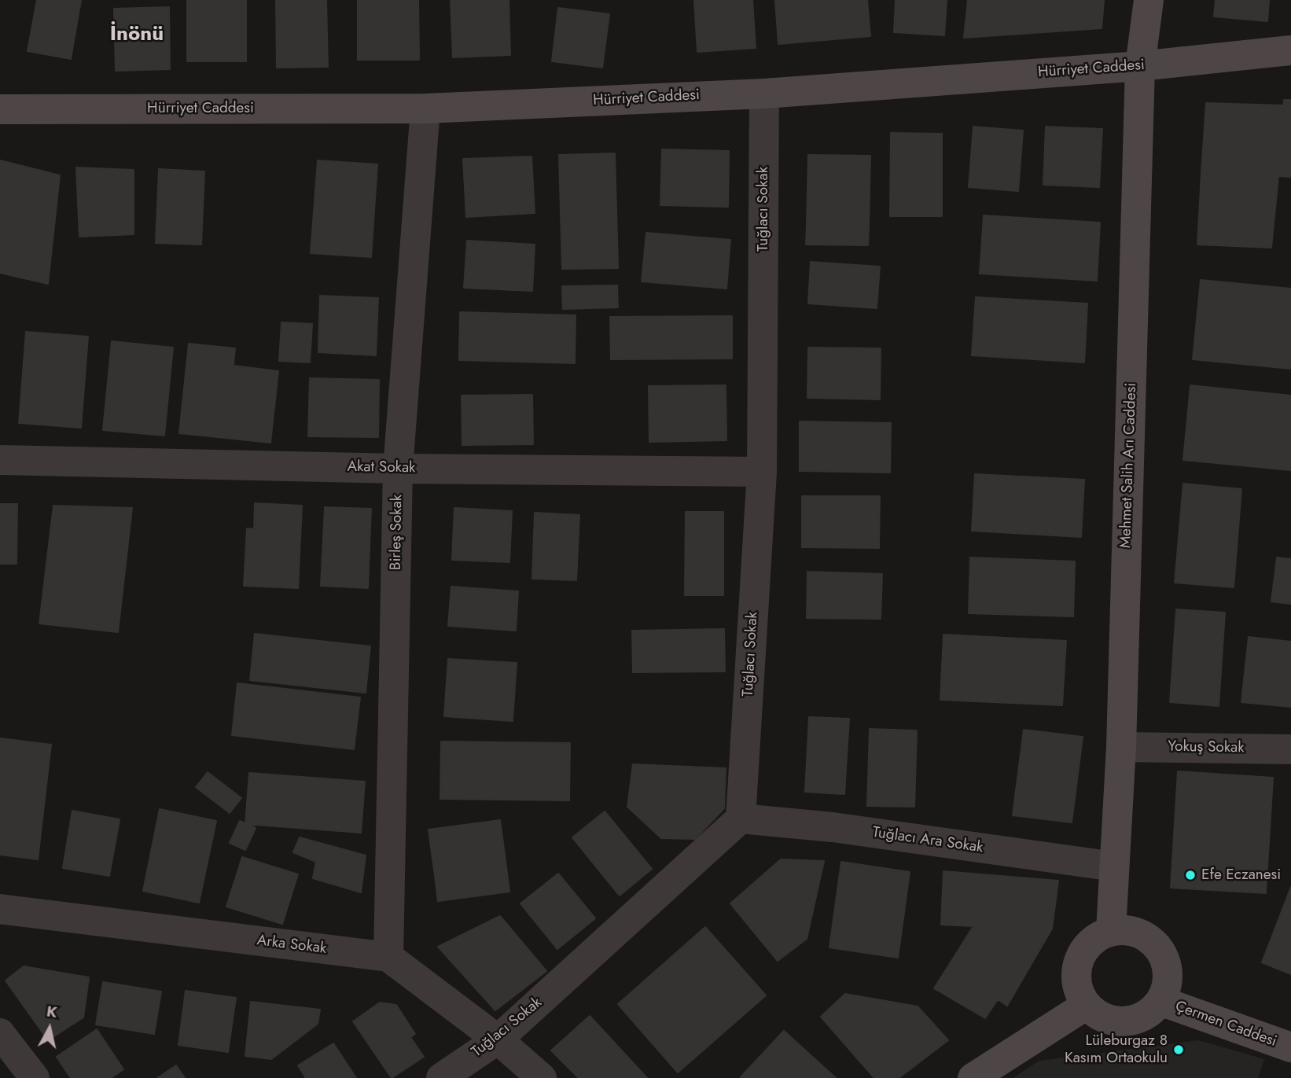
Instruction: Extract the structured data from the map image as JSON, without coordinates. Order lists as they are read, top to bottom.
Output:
{
  "streets": {
    "street": [
      "Hürriyet Caddesi",
      "Tuğlacı Sokak",
      "Mehmet Salih Arı Caddesi",
      "Akat Sokak",
      "Birleş Sokak",
      "Yokuş Sokak",
      "Tuğlacı Ara Sokak",
      "Arka Sokak",
      "Çermen Caddesi"
    ]
  },
  "crossings": [
    ["Hürriyet Caddesi", "Tuğlacı Sokak"],
    ["Hürriyet Caddesi", "Mehmet Salih Arı Caddesi"],
    ["Hürriyet Caddesi", "Birleş Sokak"],
    ["Tuğlacı Sokak", "Akat Sokak"],
    ["Tuğlacı Sokak", "Tuğlacı Ara Sokak"],
    ["Mehmet Salih Arı Caddesi", "Yokuş Sokak"],
    ["Mehmet Salih Arı Caddesi", "Tuğlacı Ara Sokak"],
    ["Mehmet Salih Arı Caddesi", "Çermen Caddesi"],
    ["Akat Sokak", "Birleş Sokak"],
    ["Birleş Sokak", "Arka Sokak"]
  ],
  "districts": ["İnönü"],
  "places": ["Efe Eczanesi", "Lüleburgaz 8 Kasım Ortaokulu"],
  "north": "top"
}
